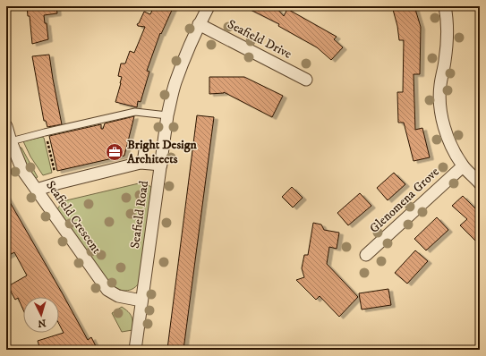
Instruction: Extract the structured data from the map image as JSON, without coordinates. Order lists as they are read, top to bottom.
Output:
{
  "streets": {
    "street": [
      "Seafield Drive",
      "Glenomena Grove",
      "Seafield Road",
      "Seafield Crescent"
    ]
  },
  "crossings": [
    ["Seafield Drive", "Seafield Road"],
    ["Seafield Road", "Seafield Crescent"]
  ],
  "places": {
    "office": ["Bright Design Architects"]
  },
  "north": "bottom"
}
